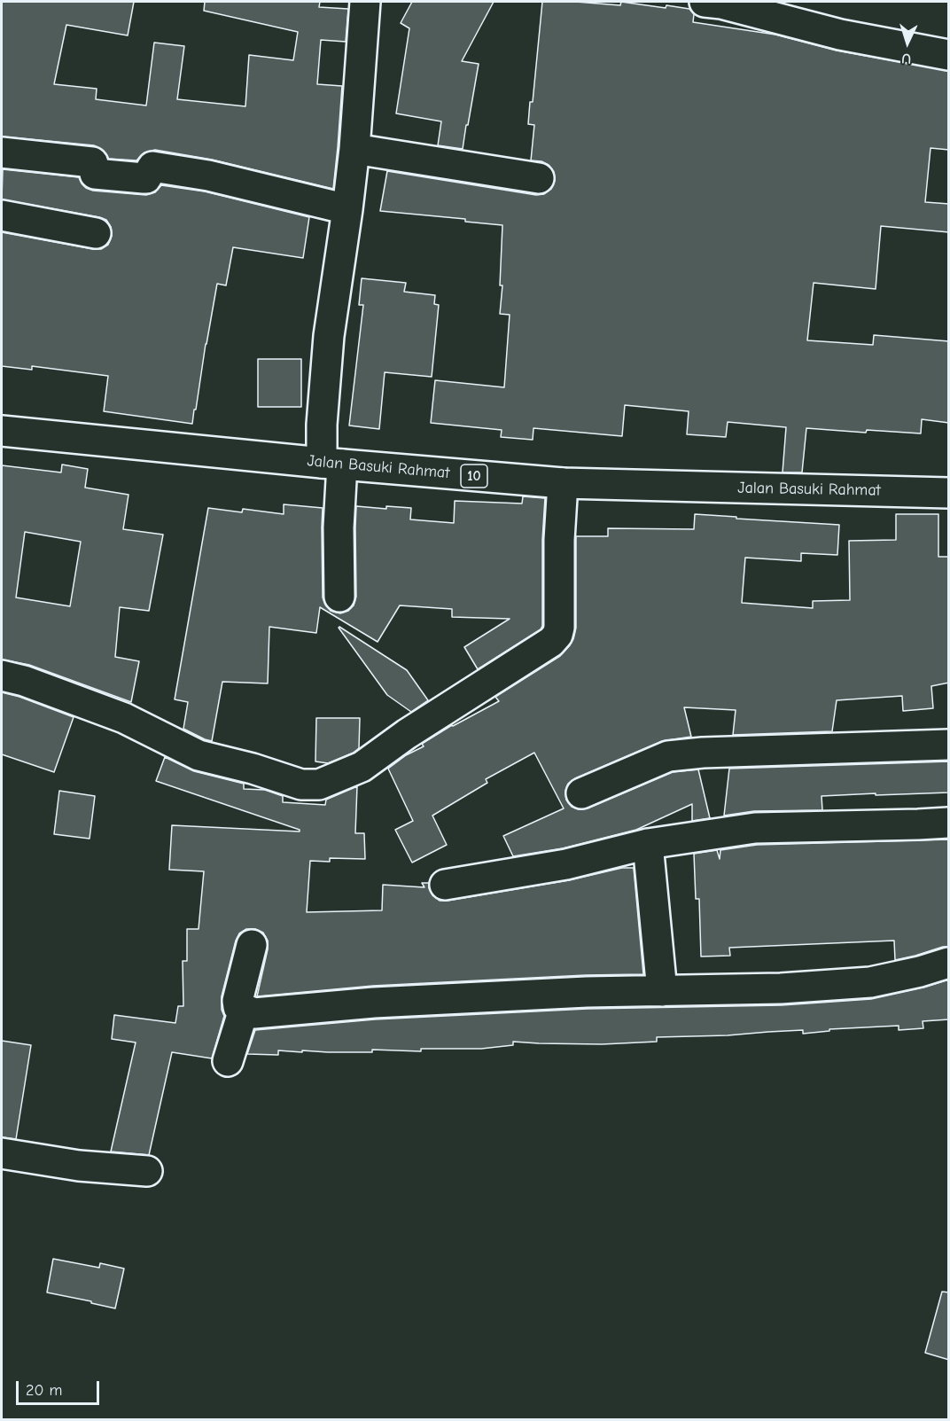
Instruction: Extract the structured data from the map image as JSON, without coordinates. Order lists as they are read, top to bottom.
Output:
{
  "streets": {
    "main road": ["Jalan Basuki Rahmat", "10"]
  },
  "scale_bar": "20 m",
  "north": "bottom"
}
